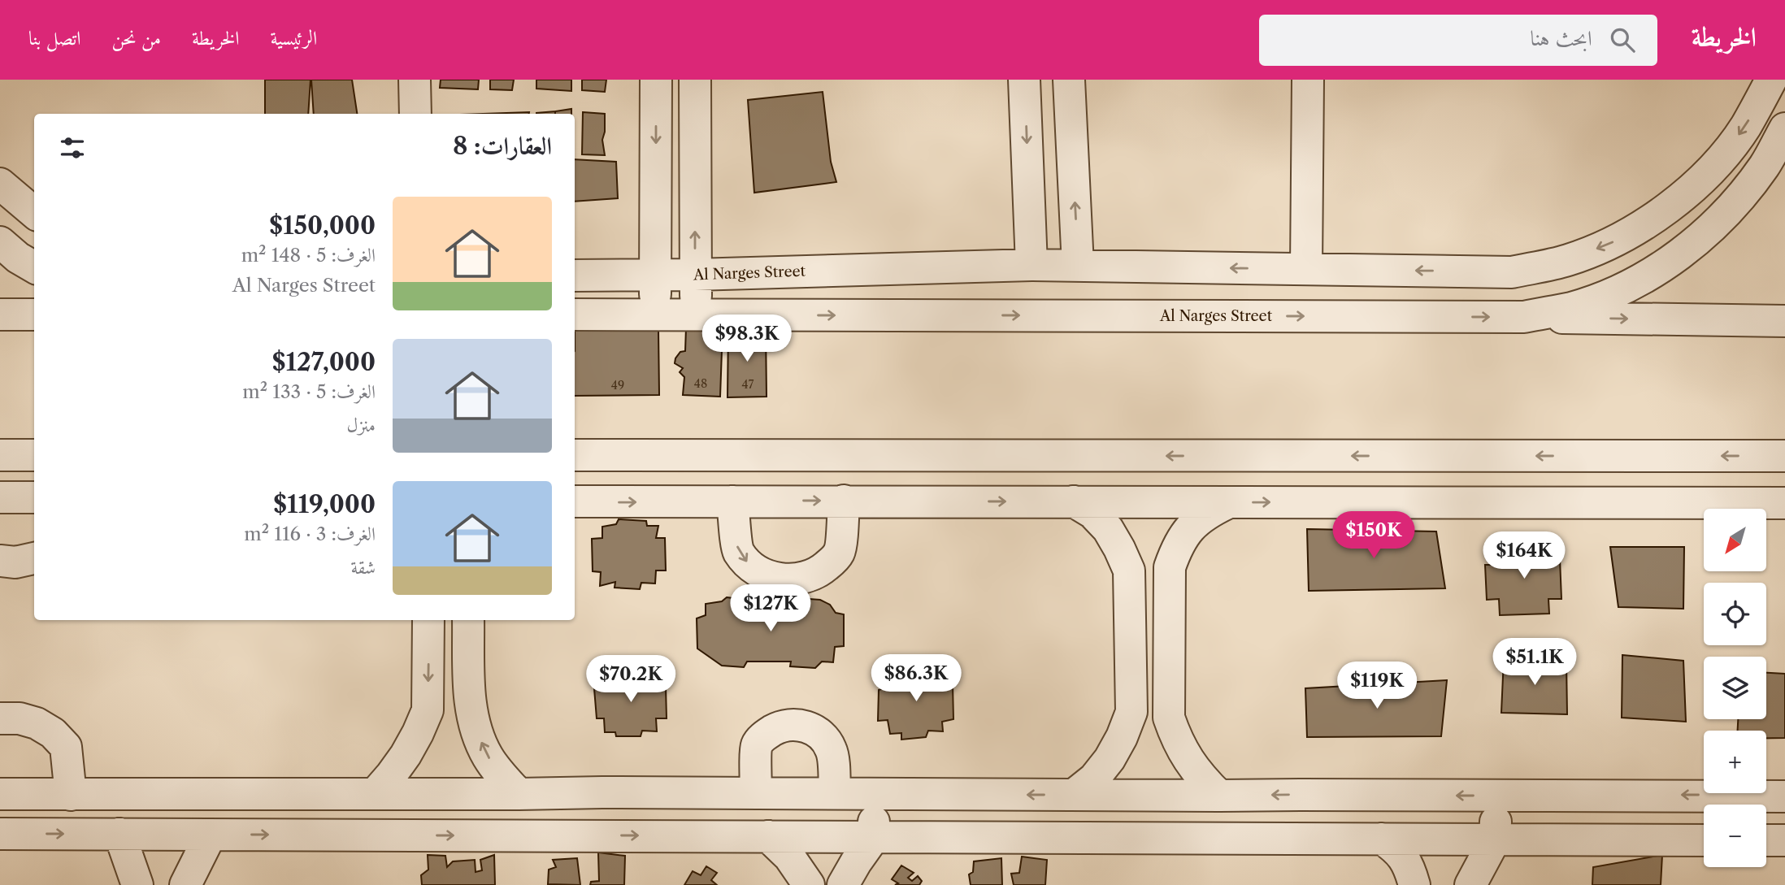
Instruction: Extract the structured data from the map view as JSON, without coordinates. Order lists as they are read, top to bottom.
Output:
{
  "streets": {
    "street": ["Al Narges Street"]
  },
  "house_numbers": ["48", "47", "49"],
  "north": "bottom left",
  "page": {
    "header": "الخريطة",
    "search": "ابحث هنا",
    "nav": [
      "الرئيسية",
      "الخريطة",
      "من نحن",
      "اتصل بنا"
    ],
    "heading": "العقارات: 8",
    "list": [
      {
        "name": "$150,000",
        "note": "الغرف: 5 · 148 m² · Al Narges Street"
      },
      {
        "name": "$127,000",
        "note": "الغرف: 5 · 133 m² · منزل"
      },
      {
        "name": "$119,000",
        "note": "الغرف: 3 · 116 m² · شقة"
      }
    ],
    "price": [
      "$98.3K",
      "$150K",
      "$164K",
      "$127K",
      "$51.1K",
      "$86.3K",
      "$70.2K",
      "$119K"
    ],
    "map_buttons": ["+", "−"]
  }
}
